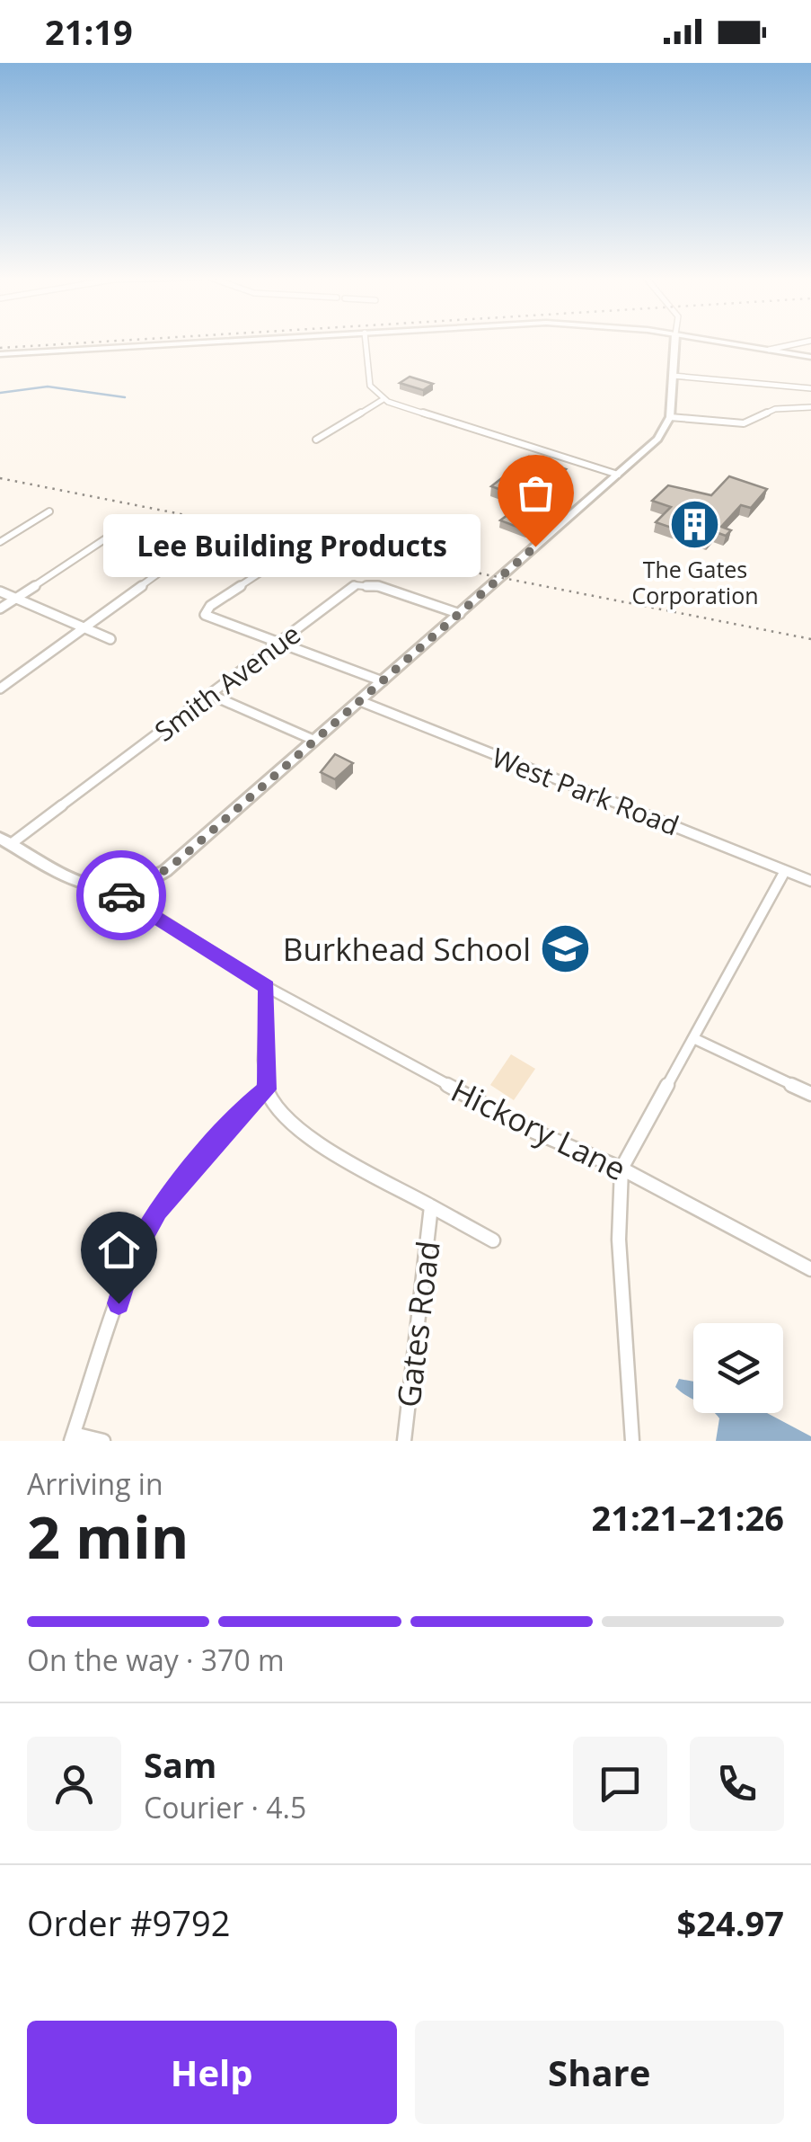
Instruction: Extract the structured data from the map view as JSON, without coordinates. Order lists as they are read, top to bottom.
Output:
{
  "streets": {
    "street": [
      "Smith Avenue",
      "West Park Road",
      "Hickory Lane",
      "Gates Road"
    ]
  },
  "places": {
    "building": ["The Gates Corporation"],
    "other": ["Lee Building Products"],
    "school or university": ["Burkhead School"]
  },
  "page": {
    "status": "21:19",
    "bubble": "Lee Building Products",
    "heading": ["2 min", "Arriving in", "21:21–21:26"],
    "panel": [
      "Sam",
      "Courier · 4.5",
      "Order #9792",
      "$24.97"
    ],
    "bar": "On the way · 370 m",
    "buttons": ["Help", "Share"]
  }
}
